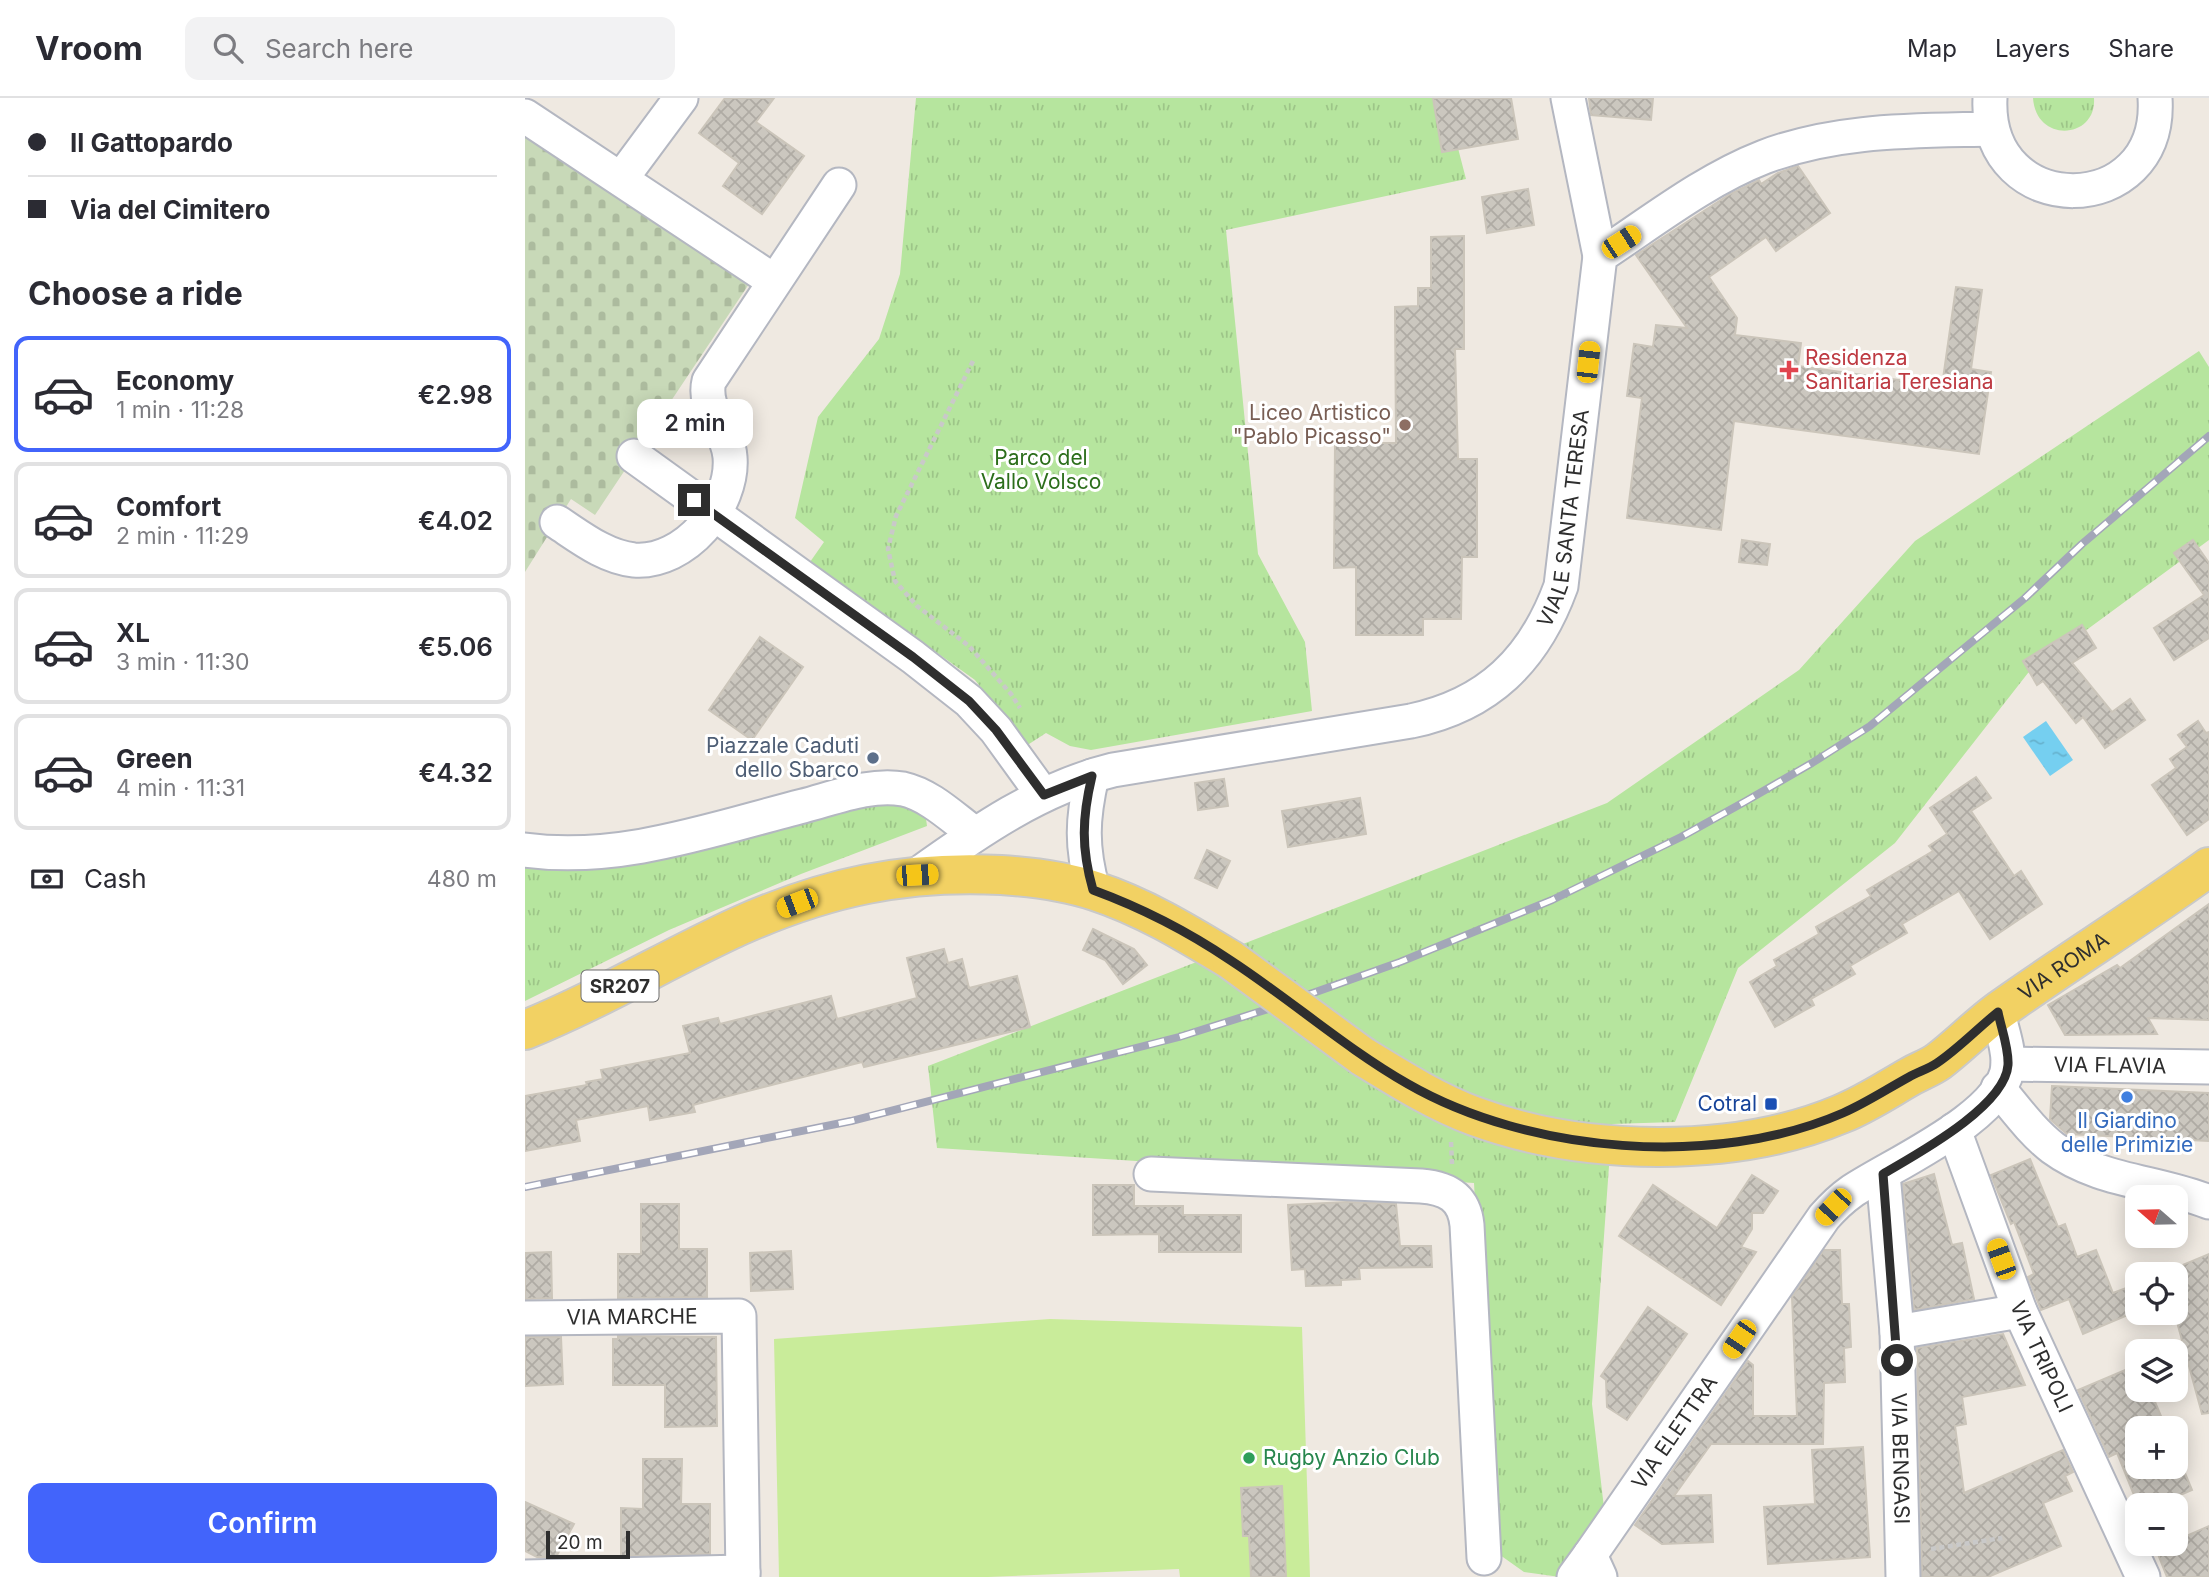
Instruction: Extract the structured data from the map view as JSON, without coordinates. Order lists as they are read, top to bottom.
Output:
{
  "streets": {
    "main road": ["VIA ROMA", "SR207"],
    "street": [
      "VIALE SANTA TERESA",
      "VIA FLAVIA",
      "VIA MARCHE",
      "VIA TRIPOLI",
      "VIA ELETTRA",
      "VIA BENGASI"
    ]
  },
  "crossings": [
    ["VIALE SANTA TERESA", "SR207"],
    ["VIA ROMA", "SR207"],
    ["VIA FLAVIA", "VIA ELETTRA"],
    ["VIA TRIPOLI", "VIA ELETTRA"],
    ["VIA ELETTRA", "VIA BENGASI"]
  ],
  "parks": ["Parco del Vallo Volsco"],
  "places": {
    "health": ["Residenza Sanitaria Teresiana"],
    "other": [
      "Liceo Artistico \"Pablo Picasso\"",
      "Piazzale Caduti dello Sbarco",
      "Il Giardino delle Primizie",
      "Rugby Anzio Club"
    ],
    "transit": ["Cotral"]
  },
  "scale_bar": "20 m",
  "north": "left",
  "page": {
    "header": "Vroom",
    "search": "Search here",
    "nav": ["Map", "Layers", "Share"],
    "banner": ["Il Gattopardo", "Via del Cimitero"],
    "heading": "Choose a ride",
    "list": [
      {
        "name": "Economy",
        "note": "1 min · 11:28",
        "value": "€2.98"
      },
      {
        "name": "Comfort",
        "note": "2 min · 11:29",
        "value": "€4.02"
      },
      {
        "name": "XL",
        "note": "3 min · 11:30",
        "value": "€5.06"
      },
      {
        "name": "Green",
        "note": "4 min · 11:31",
        "value": "€4.32"
      }
    ],
    "bubble": "2 min",
    "pay": ["Cash", "480 m"],
    "map_buttons": ["+", "−"],
    "buttons": "Confirm",
    "scale": "20 m"
  }
}
